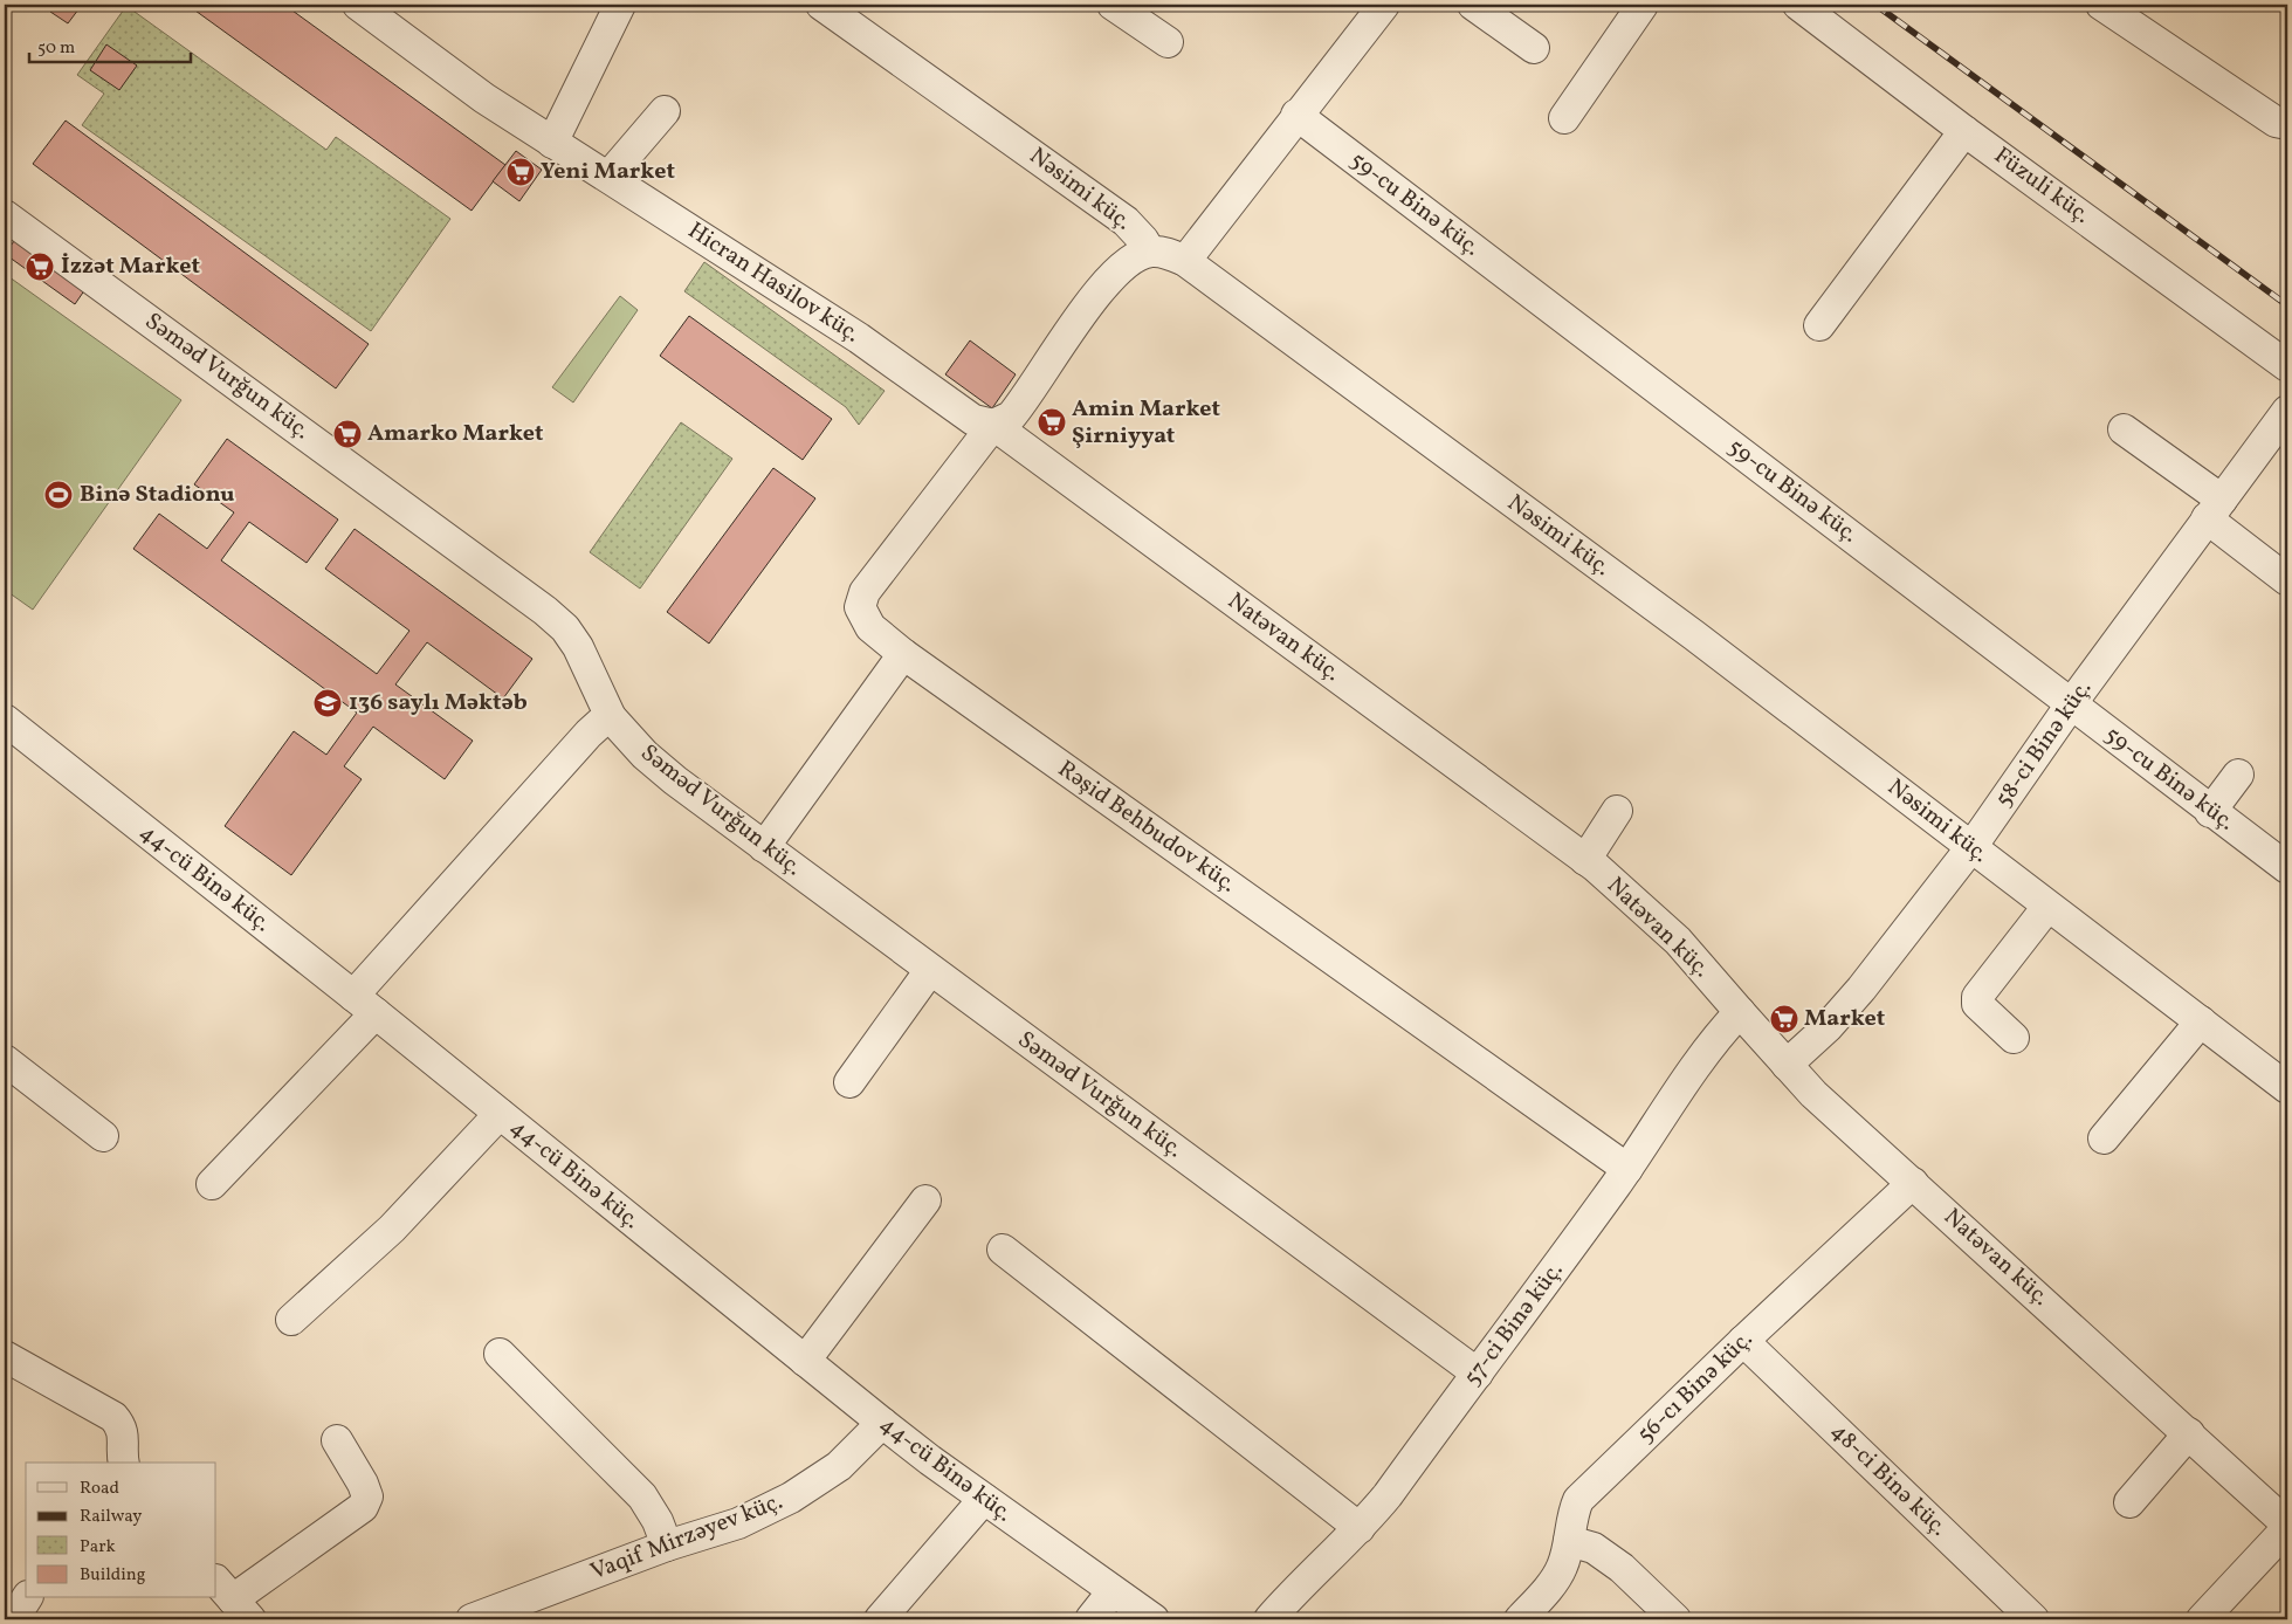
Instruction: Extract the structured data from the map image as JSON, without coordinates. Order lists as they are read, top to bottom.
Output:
{
  "streets": {
    "street": [
      "Füzuli küç.",
      "Nəsimi küç.",
      "59-cu Binə küç.",
      "Hicran Hasilov küç.",
      "Səməd Vurğun küç.",
      "Natəvan küç.",
      "58-ci Binə küç.",
      "Rəşid Behbudov küç.",
      "44-cü Binə küç.",
      "57-ci Binə küç.",
      "56-cı Binə küç.",
      "48-ci Binə küç.",
      "Vaqif Mirzəyev küç."
    ]
  },
  "crossings": [
    ["Nəsimi küç.", "58-ci Binə küç."],
    ["59-cu Binə küç.", "58-ci Binə küç."],
    ["Hicran Hasilov küç.", "Natəvan küç."],
    ["Hicran Hasilov küç.", "Rəşid Behbudov küç."],
    ["Səməd Vurğun küç.", "57-ci Binə küç."],
    ["Natəvan küç.", "58-ci Binə küç."],
    ["Natəvan küç.", "Rəşid Behbudov küç."],
    ["Natəvan küç.", "57-ci Binə küç."],
    ["Natəvan küç.", "56-cı Binə küç."],
    ["Rəşid Behbudov küç.", "57-ci Binə küç."],
    ["44-cü Binə küç.", "Vaqif Mirzəyev küç."],
    ["56-cı Binə küç.", "48-ci Binə küç."]
  ],
  "places": {
    "supermarket": [
      "Yeni Market",
      "İzzət Market",
      "Amin Market Şirniyyat",
      "Amarko Market",
      "Market"
    ],
    "sports": ["Binə Stadionu"],
    "school or university": ["136 saylı Məktəb"]
  },
  "legend": [
    "Road",
    "Railway",
    "Park",
    "Building"
  ],
  "scale_bar": "50 m"
}
